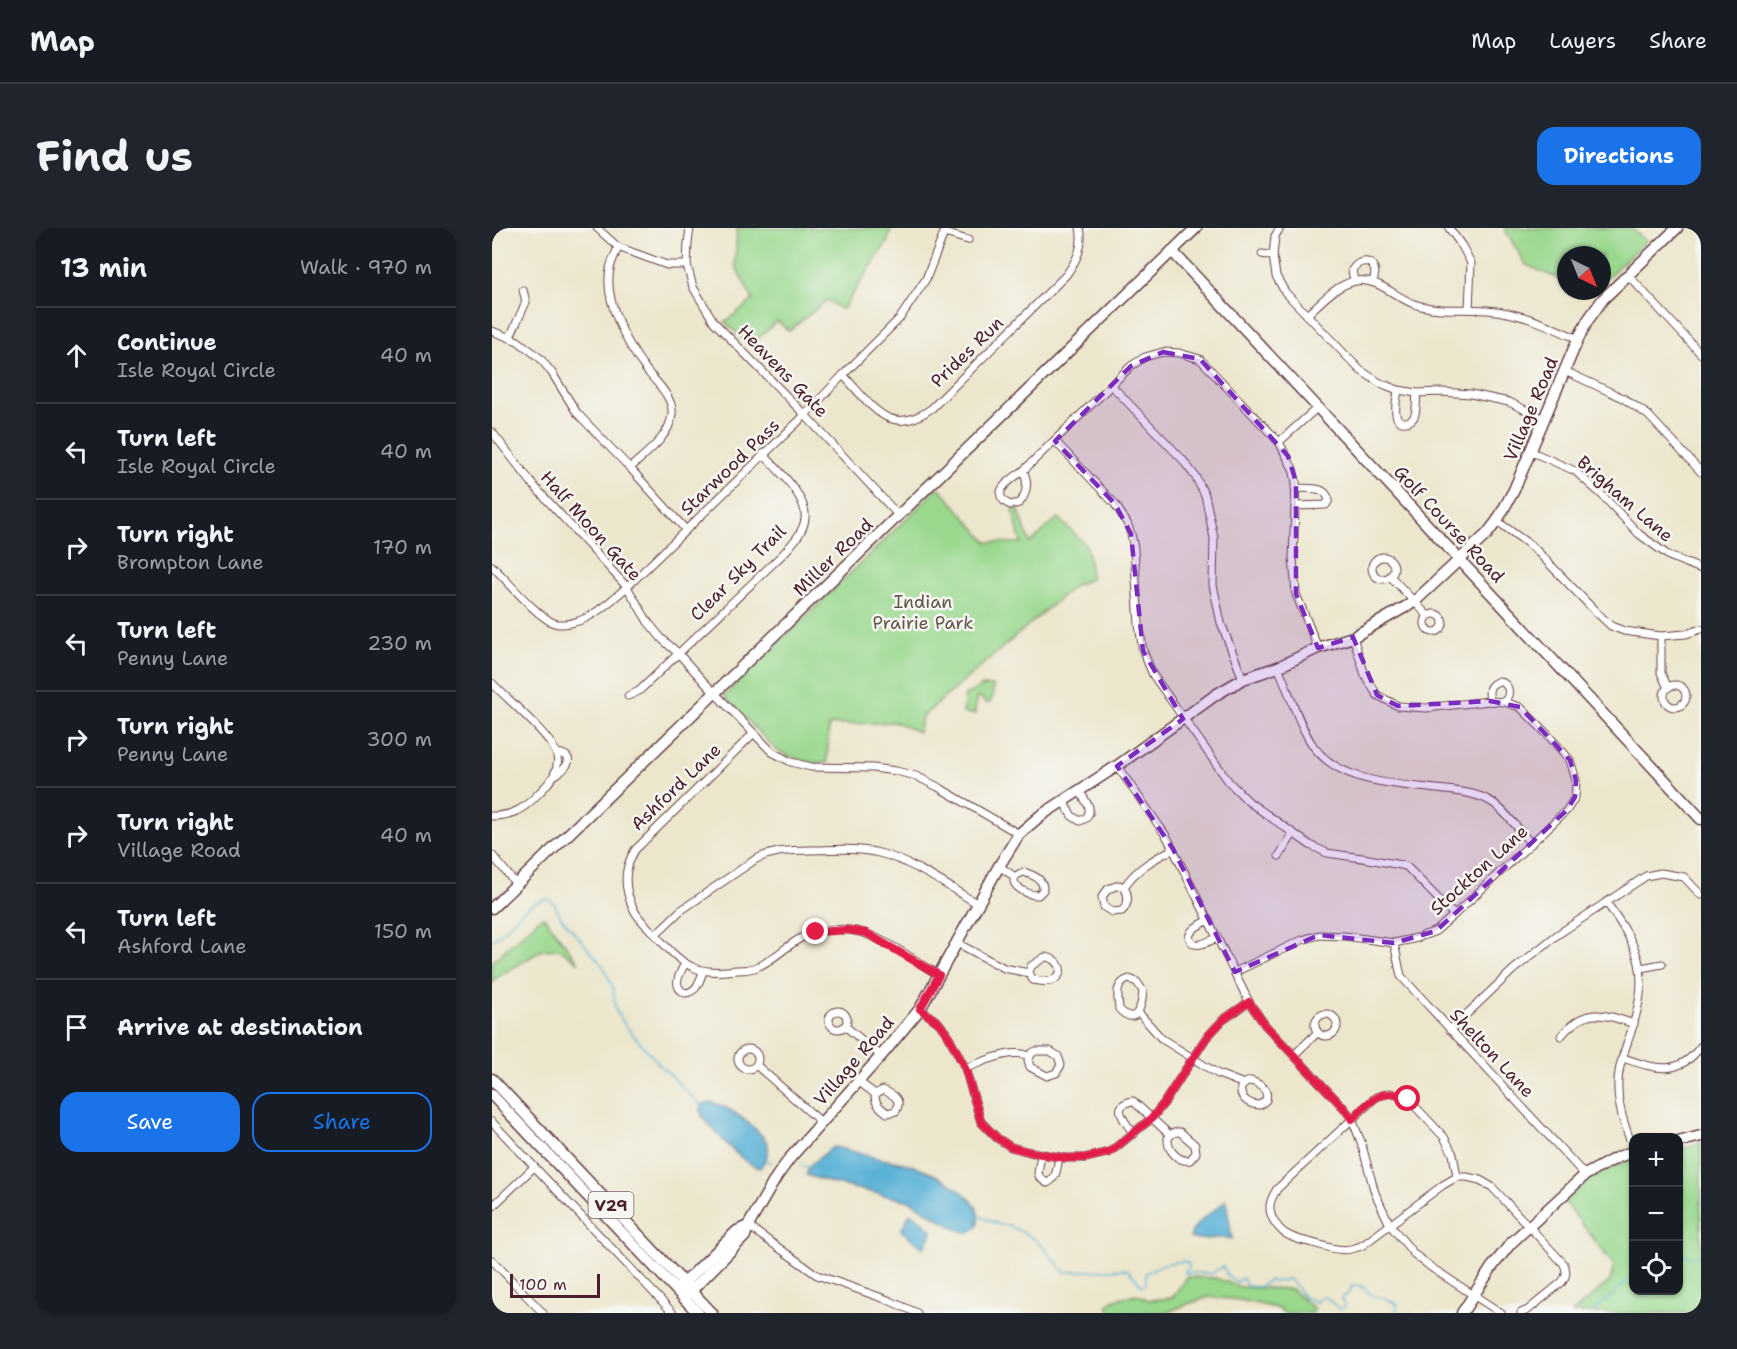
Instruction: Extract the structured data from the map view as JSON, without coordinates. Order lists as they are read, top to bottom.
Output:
{
  "streets": {
    "street": [
      "Prides Run",
      "Heavens Gate",
      "Village Road",
      "Starwood Pass",
      "Brigham Lane",
      "Golf Course Road",
      "Half Moon Gate",
      "Miller Road",
      "Clear Sky Trail",
      "Ashford Lane",
      "Stockton Lane",
      "Shelton Lane",
      "V29"
    ]
  },
  "crossings": [
    ["Prides Run", "Starwood Pass"],
    ["Heavens Gate", "Starwood Pass"],
    ["Heavens Gate", "Miller Road"],
    ["Village Road", "Brigham Lane"],
    ["Village Road", "Golf Course Road"],
    ["Village Road", "Half Moon Gate"],
    ["Village Road", "Ashford Lane"],
    ["Village Road", "Stockton Lane"],
    ["Village Road", "V29"],
    ["Starwood Pass", "Half Moon Gate"],
    ["Starwood Pass", "Clear Sky Trail"],
    ["Golf Course Road", "Miller Road"],
    ["Half Moon Gate", "Miller Road"],
    ["Half Moon Gate", "Clear Sky Trail"],
    ["Half Moon Gate", "Ashford Lane"],
    ["Stockton Lane", "Shelton Lane"]
  ],
  "parks": ["Indian Prairie Park"],
  "scale_bar": "100 m",
  "north": "bottom right",
  "page": {
    "header": "Map",
    "nav": ["Map", "Layers", "Share"],
    "buttons": [
      "Directions",
      ["Save", "Share"]
    ],
    "title": "Find us",
    "heading": ["13 min", "Walk · 970 m"],
    "list": [
      ["Continue", "Isle Royal Circle", "40 m"],
      ["Turn left", "Isle Royal Circle", "40 m"],
      ["Turn right", "Brompton Lane", "170 m"],
      ["Turn left", "Penny Lane", "230 m"],
      ["Turn right", "Penny Lane", "300 m"],
      ["Turn right", "Village Road", "40 m"],
      ["Turn left", "Ashford Lane", "150 m"],
      "Arrive at destination"
    ],
    "map_buttons": ["+", "−"],
    "scale": "100 m"
  }
}
